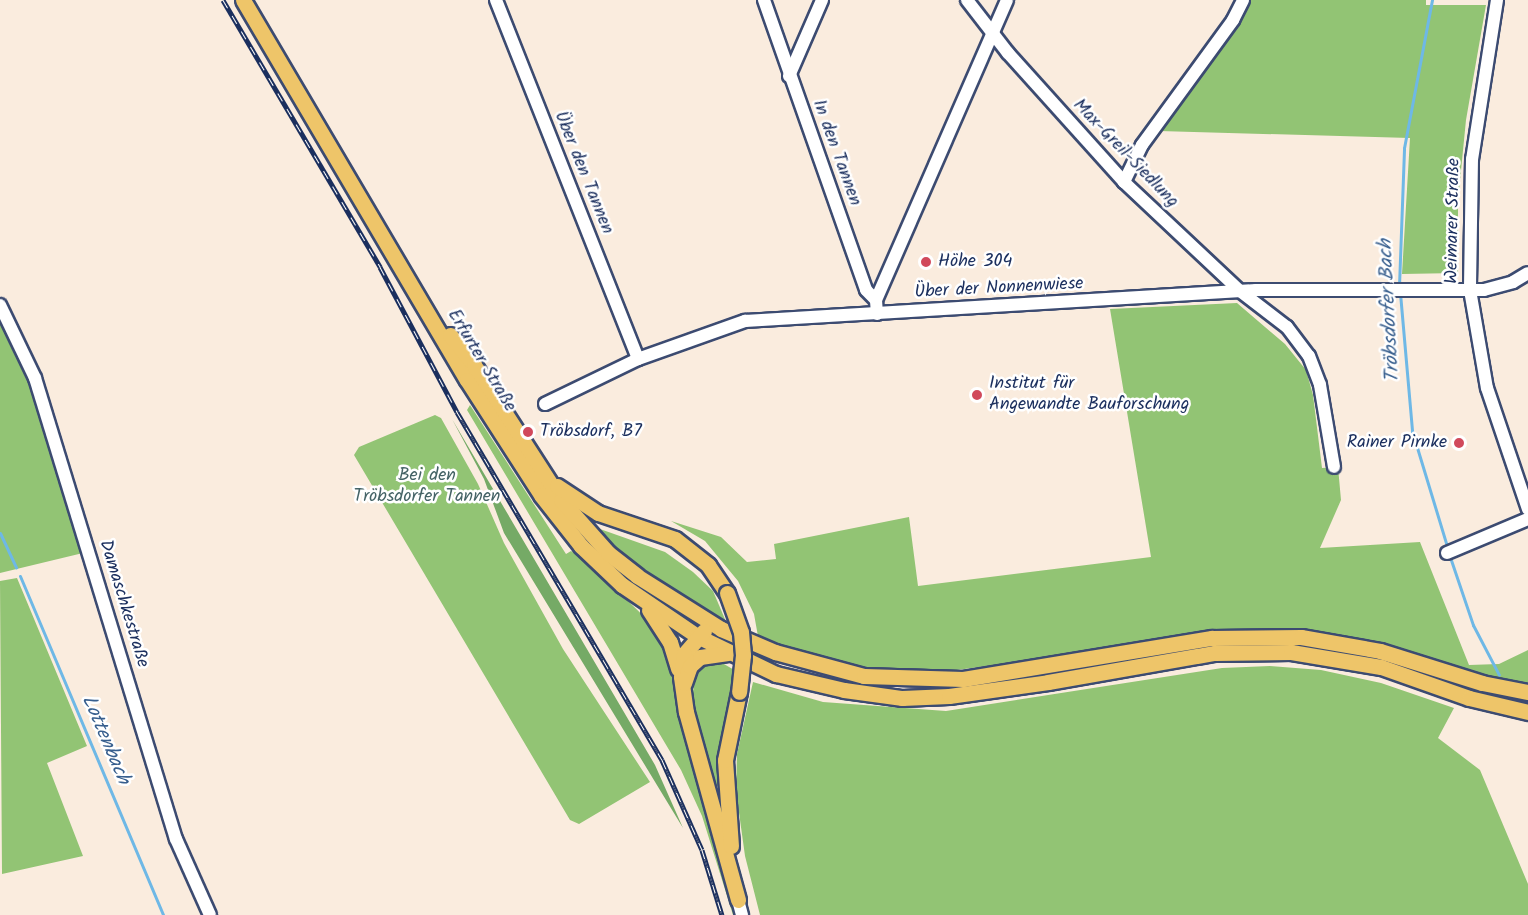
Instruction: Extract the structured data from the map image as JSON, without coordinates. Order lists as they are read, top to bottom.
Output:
{
  "streets": {
    "main road": ["Erfurter Straße"],
    "street": [
      "In den Tannen",
      "Max-Greil-Siedlung",
      "Über den Tannen",
      "Weimarer Straße",
      "Über der Nonnenwiese",
      "Damaschkestraße"
    ]
  },
  "crossings": [
    ["In den Tannen", "Über der Nonnenwiese"],
    ["Max-Greil-Siedlung", "Über der Nonnenwiese"],
    ["Über den Tannen", "Über der Nonnenwiese"],
    ["Weimarer Straße", "Über der Nonnenwiese"]
  ],
  "water": ["Tröbsdorfer Bach", "Lottenbach"],
  "parks": ["Bei den Tröbsdorfer Tannen"],
  "places": [
    "Höhe 304",
    "Institut für Angewandte Bauforschung",
    "Tröbsdorf, B7",
    "Rainer Pirnke"
  ]
}
